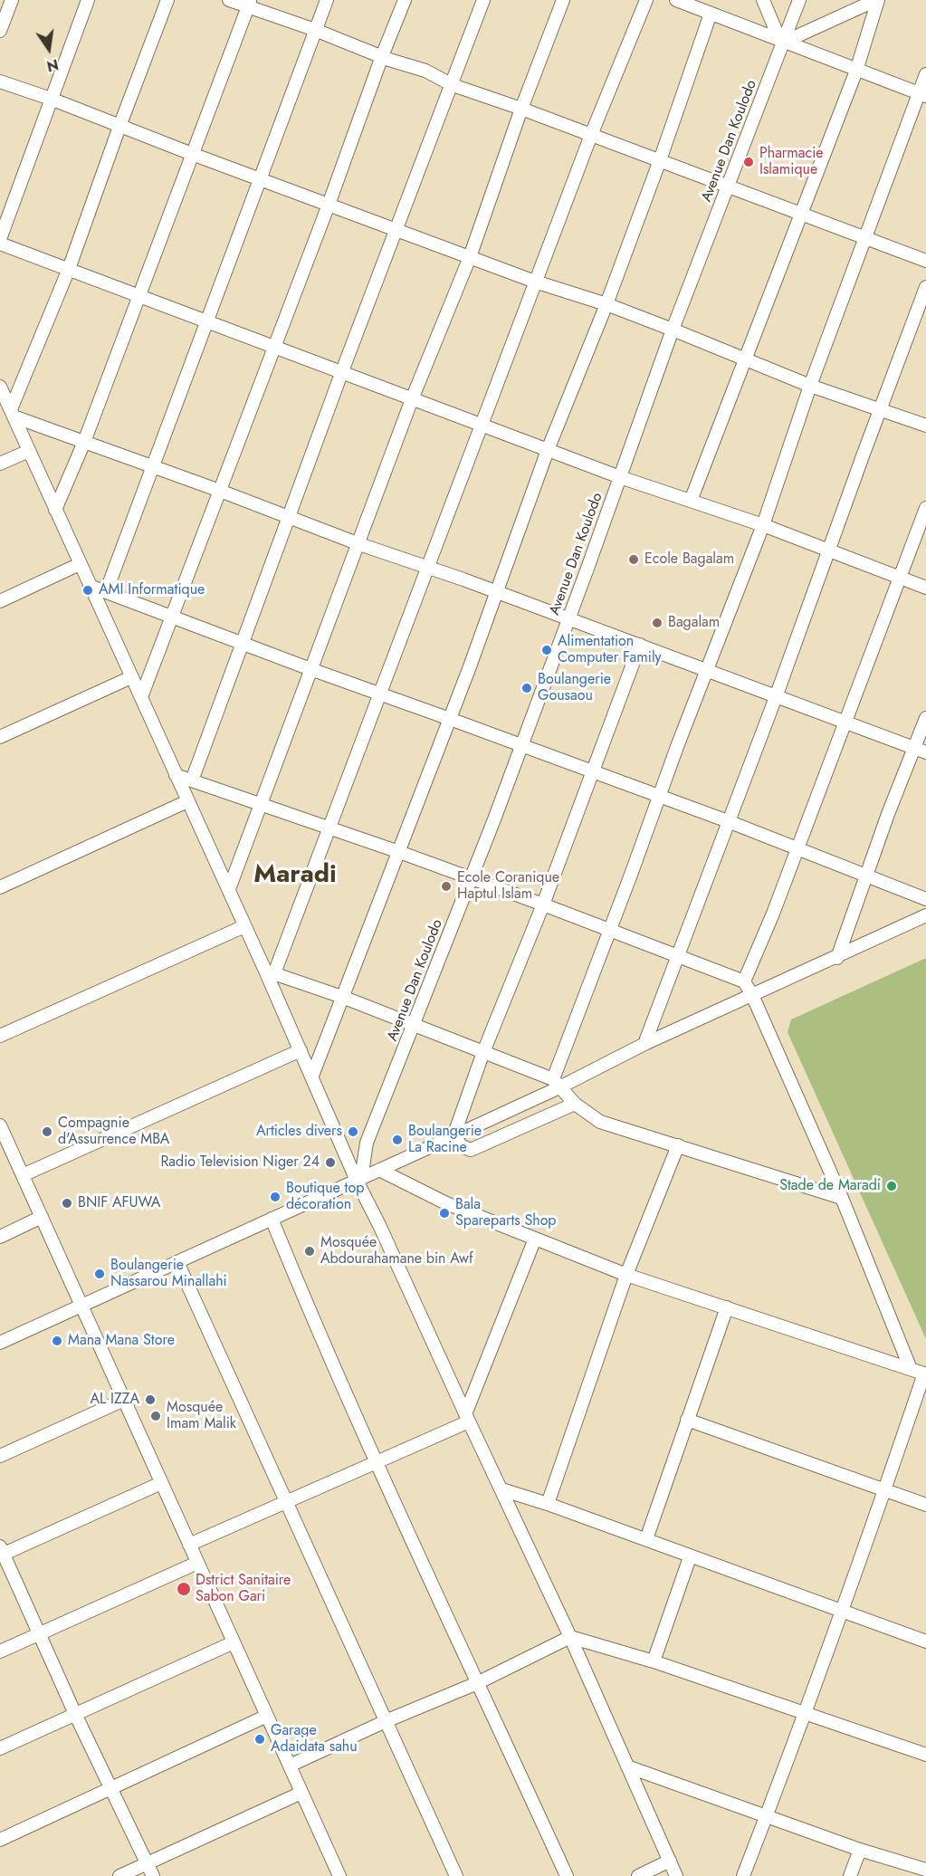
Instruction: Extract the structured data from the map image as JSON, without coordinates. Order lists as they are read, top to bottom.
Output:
{
  "streets": {
    "street": ["Avenue Dan Koulodo"]
  },
  "districts": ["Maradi"],
  "places": [
    "Pharmacie Islamique",
    "Ecole Bagalam",
    "AMI Informatique",
    "Bagalam",
    "Alimentation Computer Family",
    "Boulangerie Gousaou",
    "Ecole Coranique Haptul Islam",
    "Compagnie d'Assurrence MBA",
    "Articles divers",
    "Boulangerie La Racine",
    "Radio Television Niger 24",
    "Stade de Maradi",
    "Boutique top décoration",
    "BNIF AFUWA",
    "Bala Spareparts Shop",
    "Mosquée Abdourahamane bin Awf",
    "Boulangerie Nassarou Minallahi",
    "Mana Mana Store",
    "AL IZZA",
    "Mosquée Imam Malik",
    "Dstrict Sanitaire Sabon Gari",
    "Garage Adaidata sahu"
  ],
  "north": "bottom"
}
